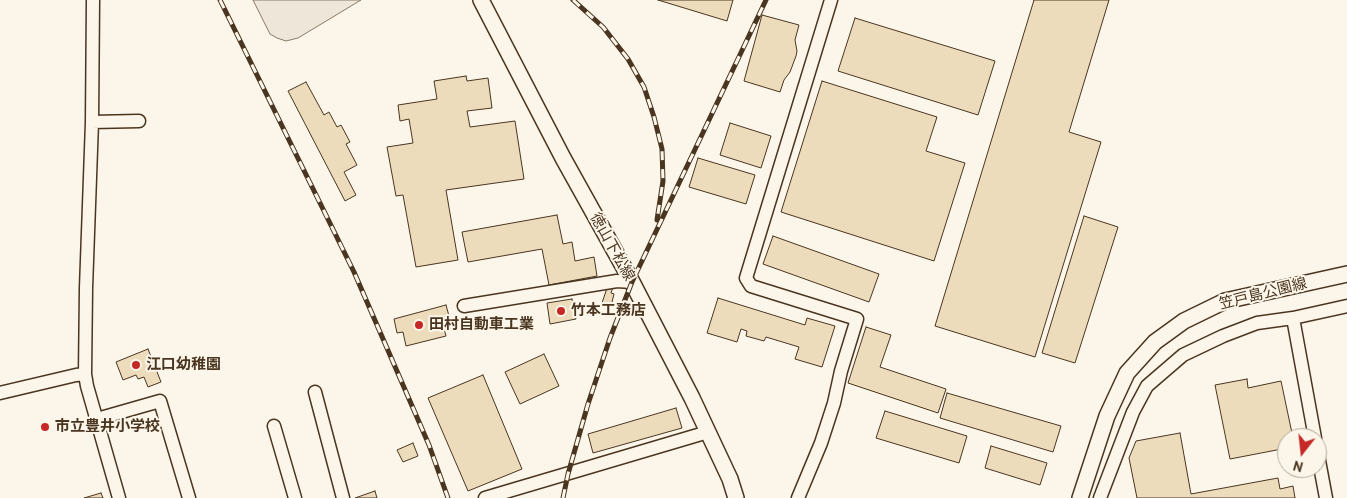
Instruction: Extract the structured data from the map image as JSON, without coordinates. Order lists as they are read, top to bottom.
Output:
{
  "streets": {
    "main road": ["徳山下松線", "笠戸島公園線"]
  },
  "places": [
    "竹本工務店",
    "田村自動車工業",
    "江口幼稚園",
    "市立豊井小学校"
  ],
  "north": "bottom"
}
